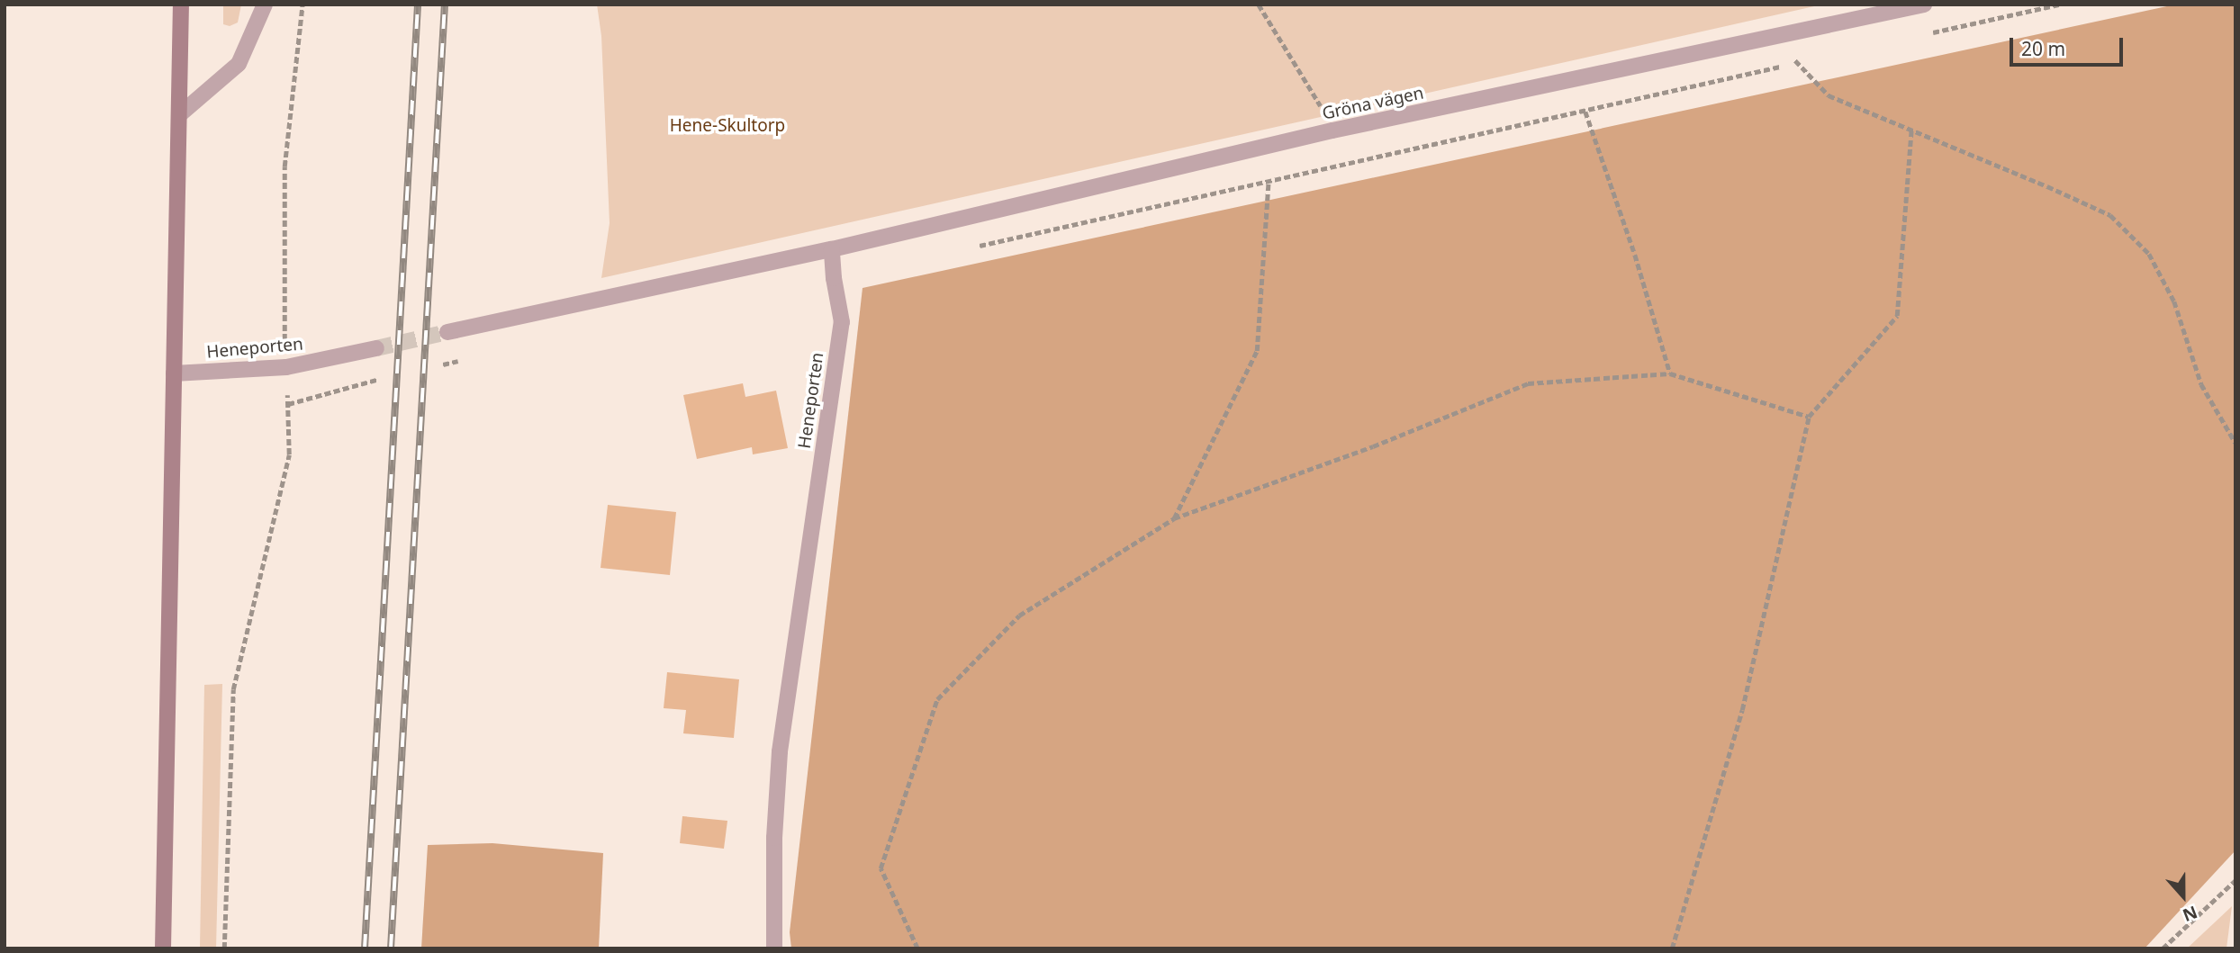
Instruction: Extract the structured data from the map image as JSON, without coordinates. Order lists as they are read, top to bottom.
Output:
{
  "streets": {
    "street": ["Gröna vägen", "Heneporten"]
  },
  "crossings": [
    ["Gröna vägen", "Heneporten"]
  ],
  "parks": ["Hene-Skultorp"],
  "scale_bar": "20 m",
  "north": "bottom"
}
